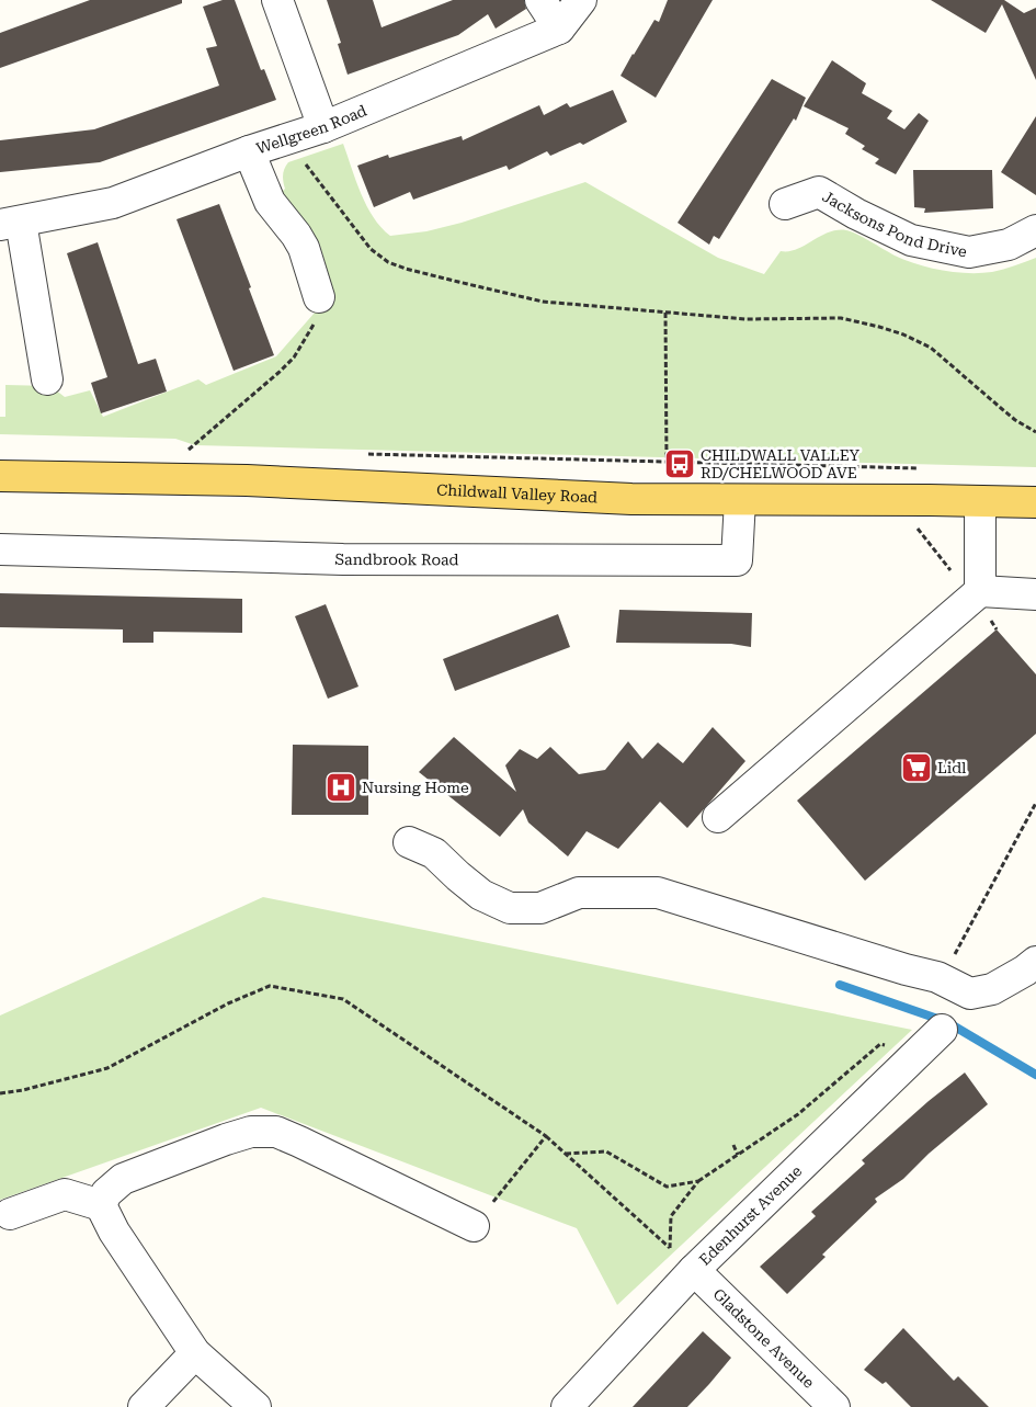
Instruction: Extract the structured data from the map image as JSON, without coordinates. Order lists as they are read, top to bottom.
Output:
{
  "streets": {
    "main road": ["Childwall Valley Road"],
    "street": [
      "Wellgreen Road",
      "Jacksons Pond Drive",
      "Sandbrook Road",
      "Edenhurst Avenue",
      "Gladstone Avenue"
    ]
  },
  "crossings": [
    ["Childwall Valley Road", "Sandbrook Road"],
    ["Edenhurst Avenue", "Gladstone Avenue"]
  ],
  "places": {
    "bus stop": ["CHILDWALL VALLEY RD/CHELWOOD AVE"],
    "supermarket": ["Lidl"],
    "hospital": ["Nursing Home"]
  }
}
